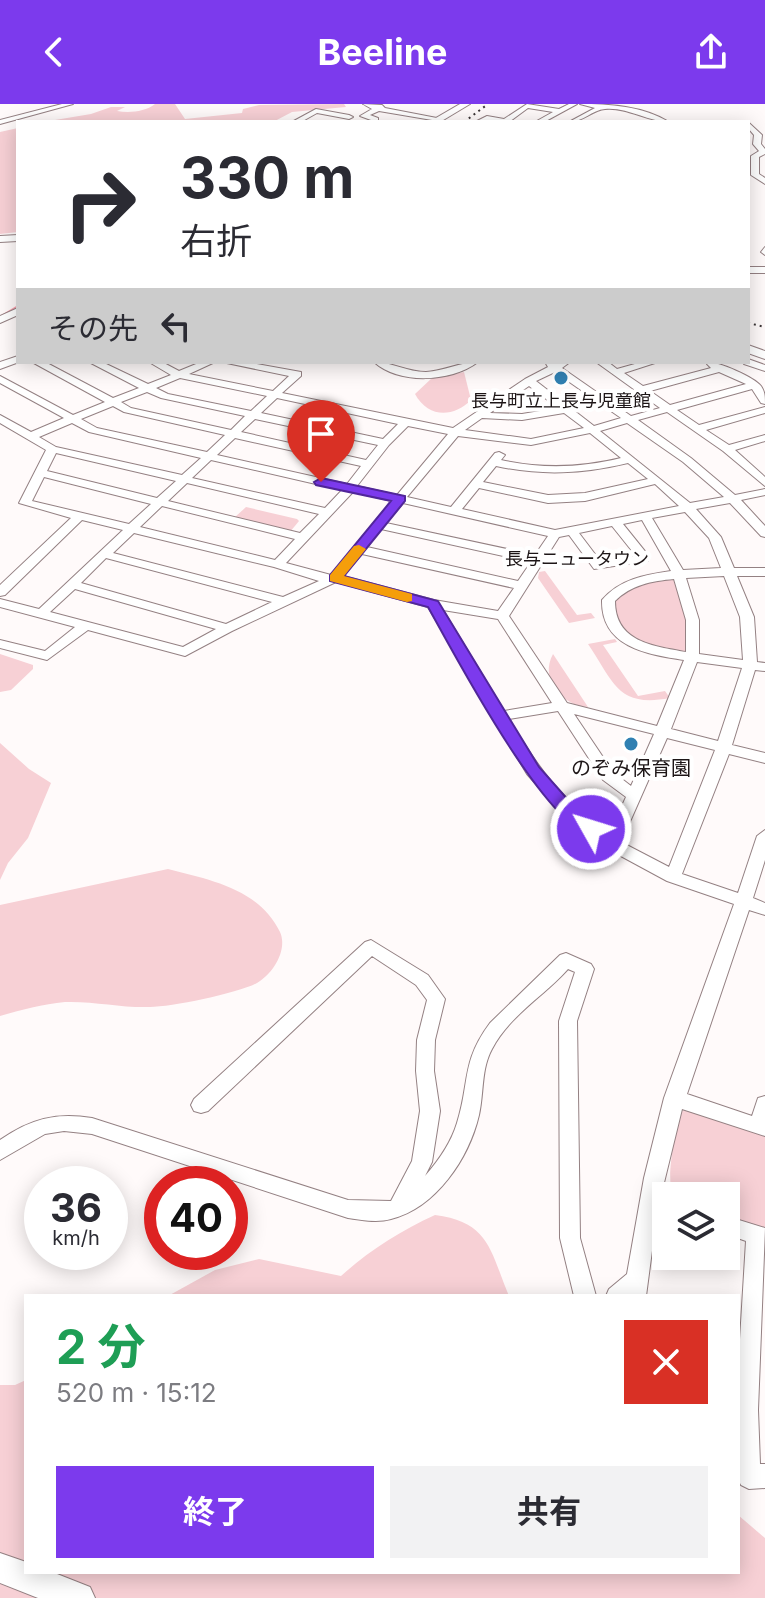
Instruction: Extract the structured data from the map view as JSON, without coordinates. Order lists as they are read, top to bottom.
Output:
{
  "districts": ["長与ニュータウン"],
  "places": ["長与町立上長与児童館", "のぞみ保育園"],
  "page": {
    "header": "Beeline",
    "turn": ["330 m", "右折"],
    "then": "その先",
    "speed": "36 km/h",
    "limit": "40",
    "heading": ["2 分", "520 m · 15:12"],
    "buttons": ["終了", "共有"]
  }
}
